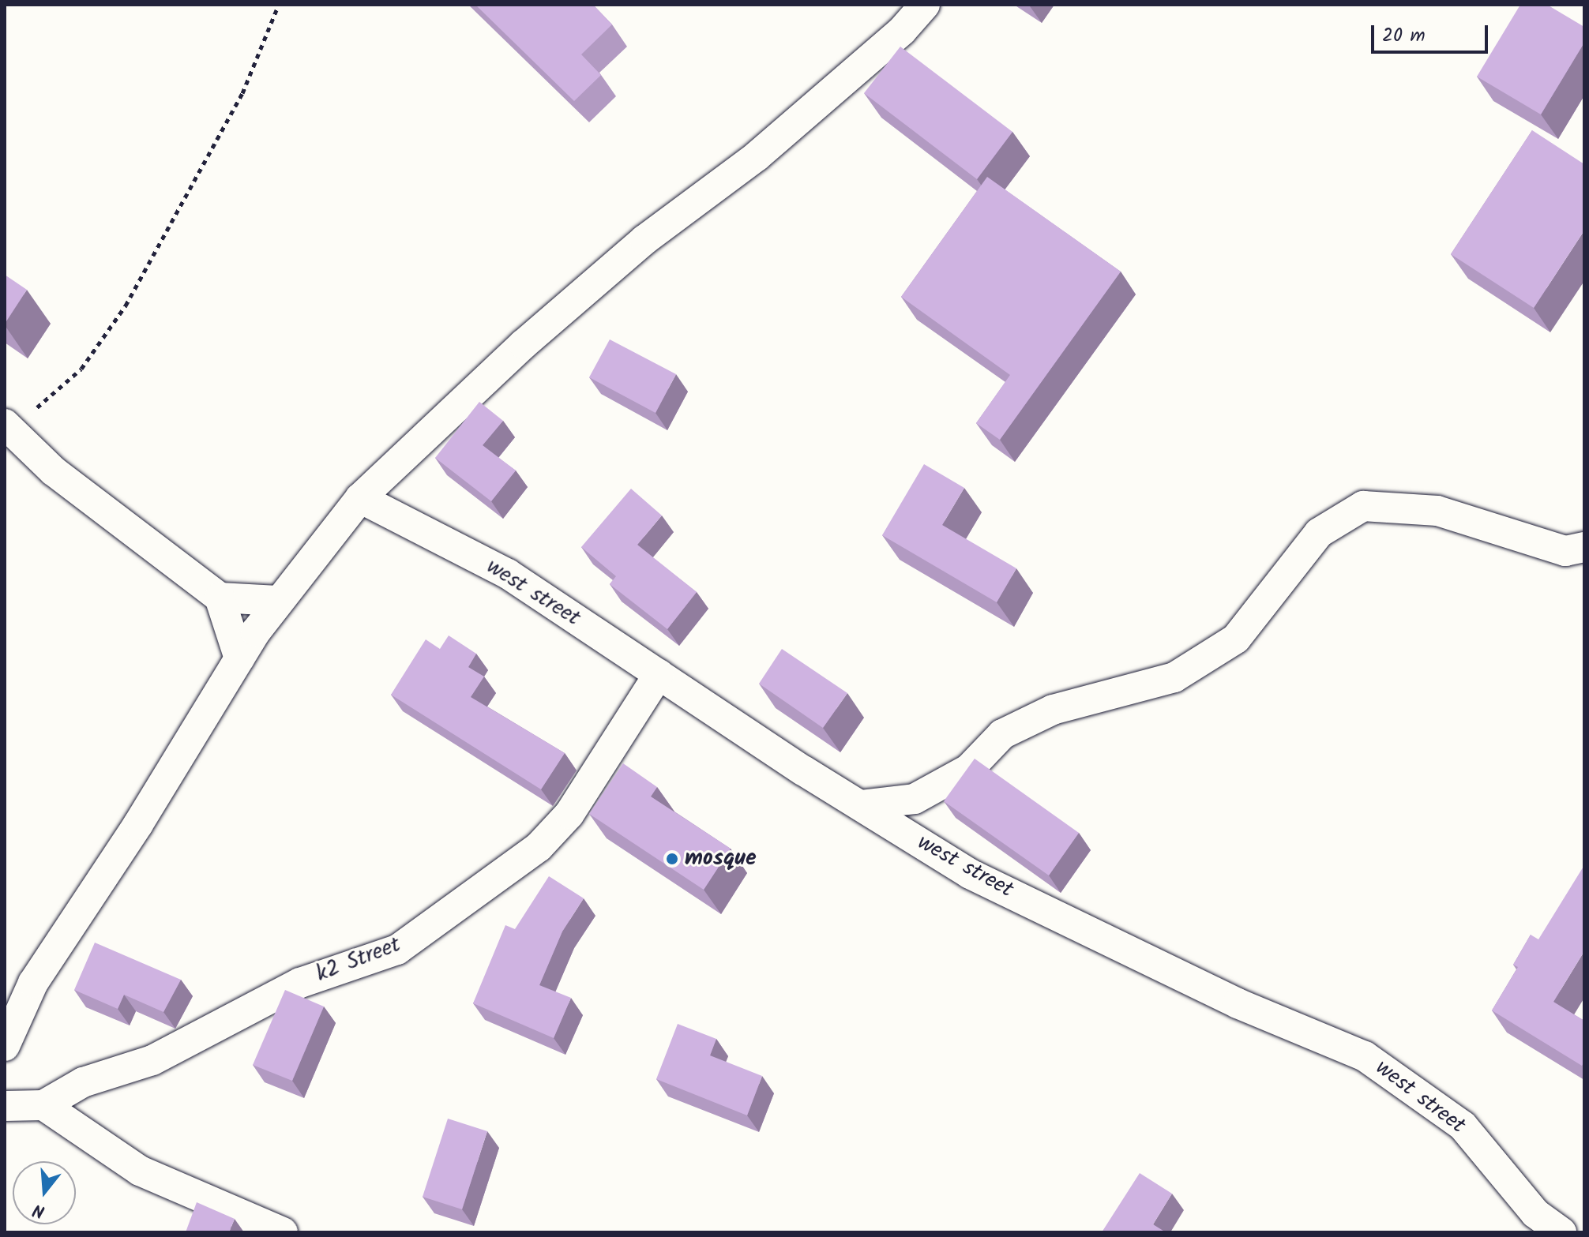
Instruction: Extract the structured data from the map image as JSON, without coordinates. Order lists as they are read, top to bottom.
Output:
{
  "streets": {
    "street": ["west street", "k2 Street"]
  },
  "crossings": [
    ["west street", "k2 Street"]
  ],
  "places": ["mosque"],
  "scale_bar": "20 m",
  "north": "bottom"
}
